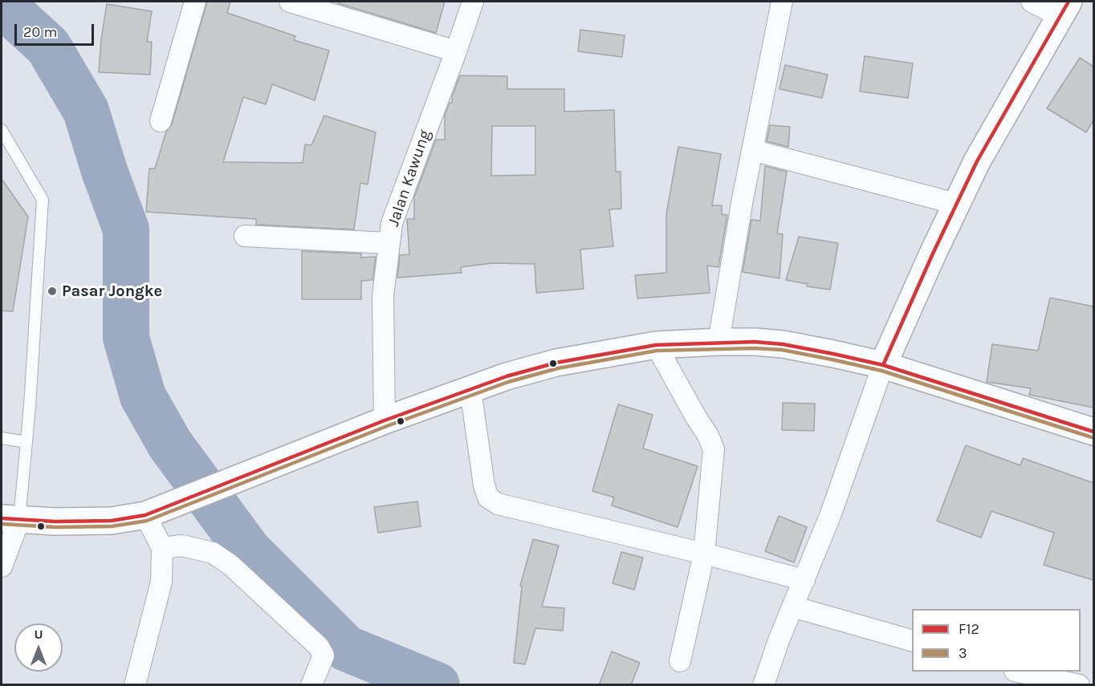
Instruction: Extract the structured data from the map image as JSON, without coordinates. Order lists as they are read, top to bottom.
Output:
{
  "streets": {
    "street": ["Jalan Kawung"]
  },
  "places": ["Pasar Jongke"],
  "lines": ["transit line F12", "transit line 3"],
  "legend": ["F12", "3"],
  "scale_bar": "20 m",
  "north": "top"
}
